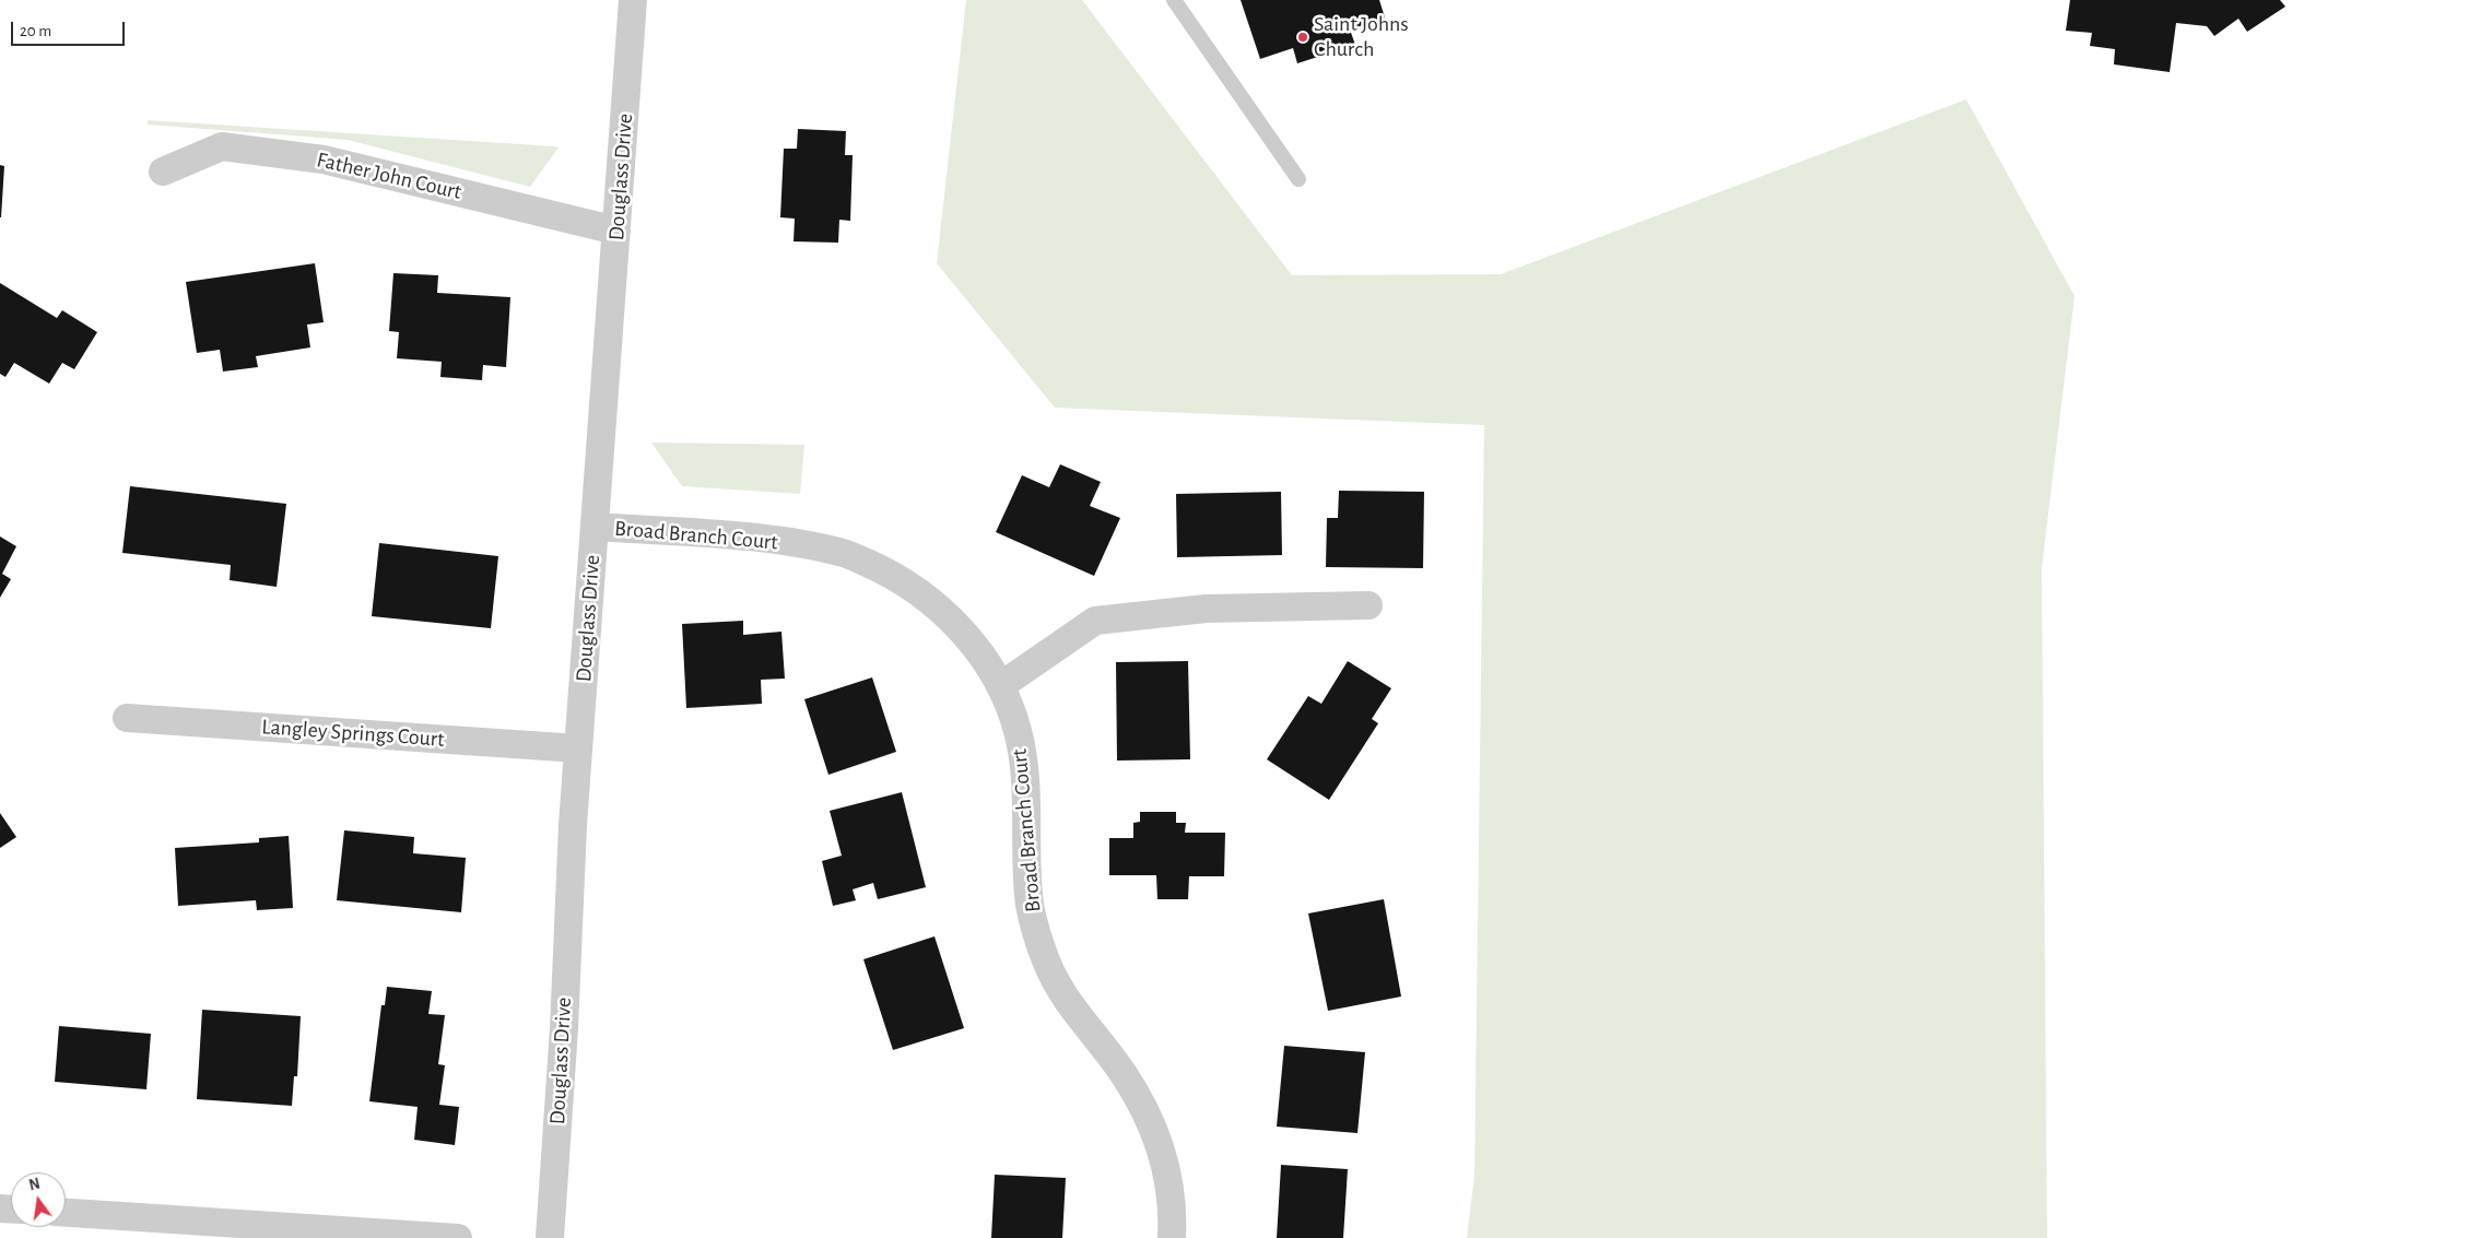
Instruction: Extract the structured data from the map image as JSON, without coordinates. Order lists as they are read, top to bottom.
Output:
{
  "streets": {
    "street": [
      "Father John Court",
      "Douglass Drive",
      "Broad Branch Court",
      "Langley Springs Court"
    ]
  },
  "crossings": [
    ["Father John Court", "Douglass Drive"],
    ["Douglass Drive", "Broad Branch Court"],
    ["Douglass Drive", "Langley Springs Court"]
  ],
  "places": ["Saint Johns Church"],
  "scale_bar": "20 m",
  "north": "top"
}
